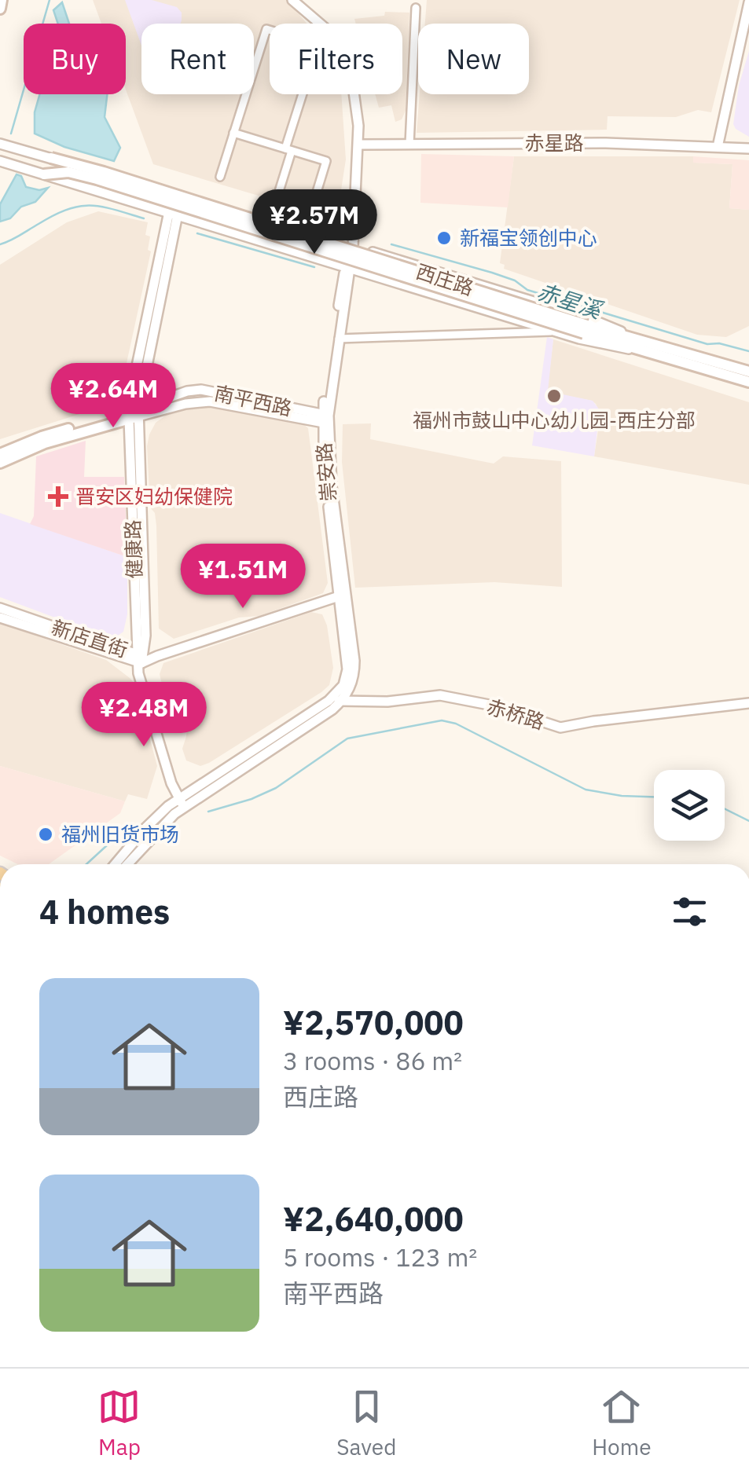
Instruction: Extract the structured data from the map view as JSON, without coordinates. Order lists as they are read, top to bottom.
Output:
{
  "streets": {
    "main road": ["西庄路", "南平西路"],
    "street": [
      "赤星路",
      "崇安路",
      "健康路",
      "新店直街",
      "赤桥路"
    ]
  },
  "crossings": [
    ["赤星路", "崇安路"],
    ["南平西路", "崇安路"],
    ["南平西路", "健康路"],
    ["崇安路", "健康路"],
    ["崇安路", "新店直街"],
    ["崇安路", "赤桥路"],
    ["健康路", "新店直街"]
  ],
  "water": ["赤星溪"],
  "places": {
    "other": ["新福宝领创中心", "福州市鼓山中心幼儿园-西庄分部", "福州旧货市场"],
    "health": ["晋安区妇幼保健院"]
  },
  "page": {
    "chip": [
      "Buy",
      "Rent",
      "Filters",
      "New"
    ],
    "price": [
      "¥2.57M",
      "¥2.64M",
      "¥1.51M",
      "¥2.48M"
    ],
    "heading": "4 homes",
    "list": [
      {
        "name": "¥2,570,000",
        "note": "3 rooms · 86 m² · 西庄路"
      },
      {
        "name": "¥2,640,000",
        "note": "5 rooms · 123 m² · 南平西路"
      }
    ],
    "tabs": ["Map", "Saved", "Home"]
  }
}
